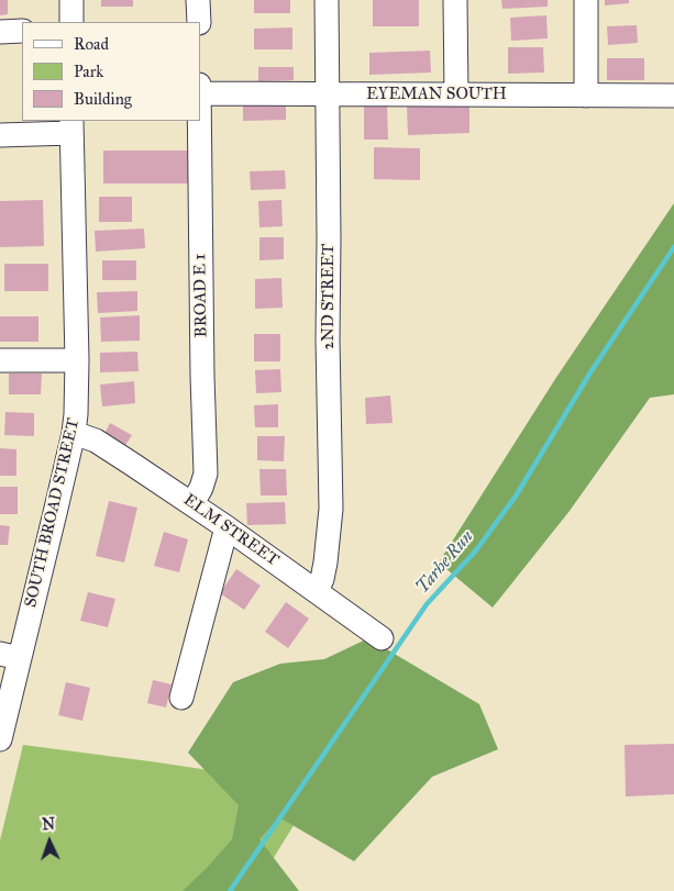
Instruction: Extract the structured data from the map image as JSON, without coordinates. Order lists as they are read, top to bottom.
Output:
{
  "streets": {
    "street": [
      "EYEMAN SOUTH",
      "BROAD E 1",
      "2ND STREET",
      "SOUTH BROAD STREET",
      "ELM STREET"
    ]
  },
  "crossings": [
    ["EYEMAN SOUTH", "2ND STREET"],
    ["BROAD E 1", "ELM STREET"],
    ["2ND STREET", "ELM STREET"],
    ["SOUTH BROAD STREET", "ELM STREET"]
  ],
  "water": ["Tarhe Run"],
  "legend": ["Road", "Park", "Building"],
  "north": "top"
}
